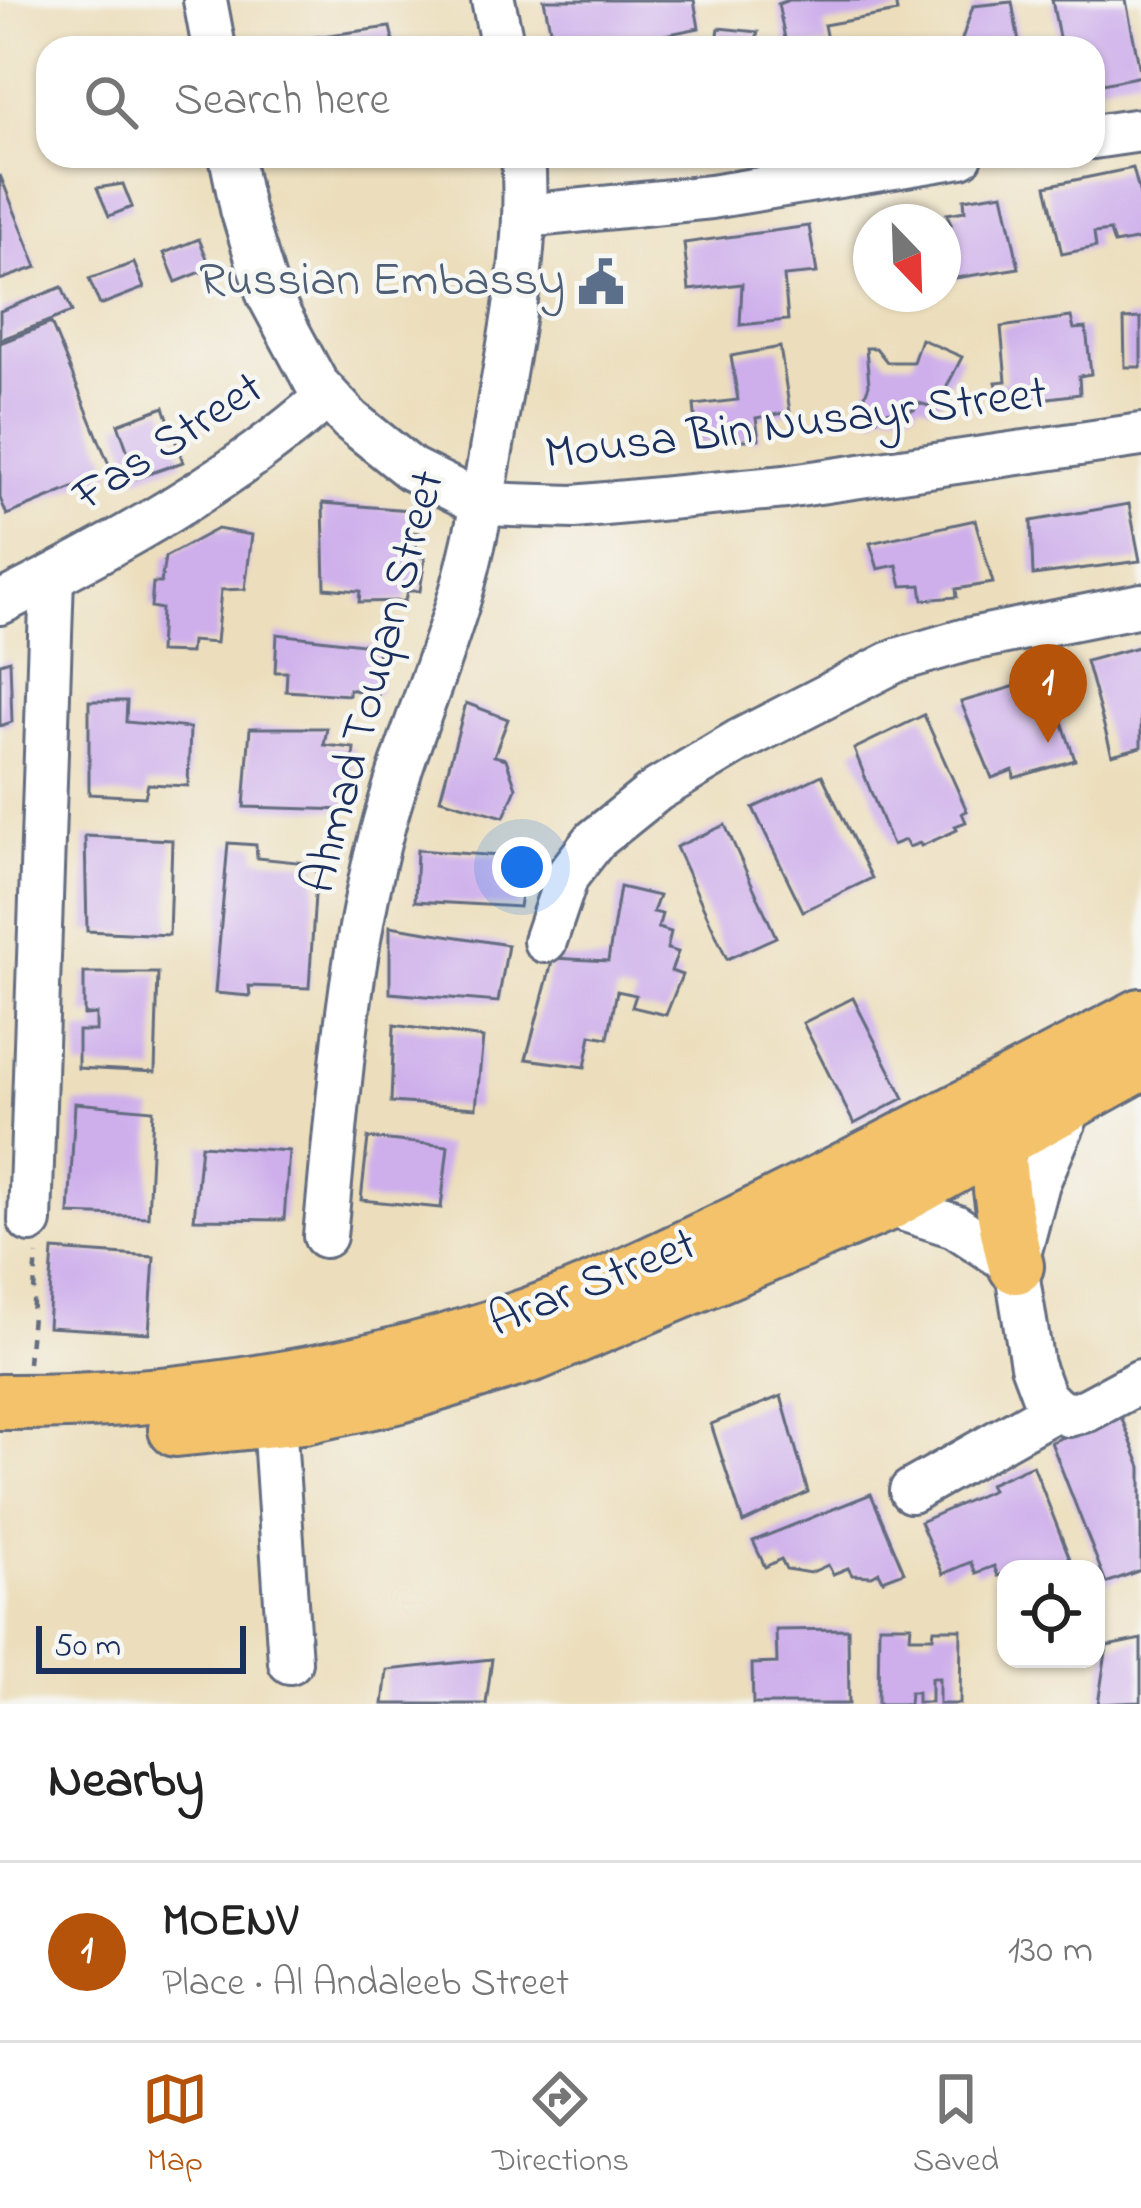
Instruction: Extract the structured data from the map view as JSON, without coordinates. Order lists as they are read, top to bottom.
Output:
{
  "streets": {
    "main road": ["Arar Street"],
    "street": ["Mousa Bin Nusayr Street", "Fas Street", "Ahmad Touqan Street"]
  },
  "crossings": [
    ["Mousa Bin Nusayr Street", "Fas Street"],
    ["Mousa Bin Nusayr Street", "Ahmad Touqan Street"]
  ],
  "places": {
    "public building": ["Russian Embassy"]
  },
  "scale_bar": "50 m",
  "north": "bottom right",
  "page": {
    "search": "Search here",
    "pins": "1",
    "scale": "50 m",
    "heading": "Nearby",
    "list": [
      {
        "mark": "1",
        "name": "MOENV",
        "note": "Place · Al Andaleeb Street",
        "value": "130 m"
      }
    ],
    "nav": ["Map", "Directions", "Saved"]
  }
}
